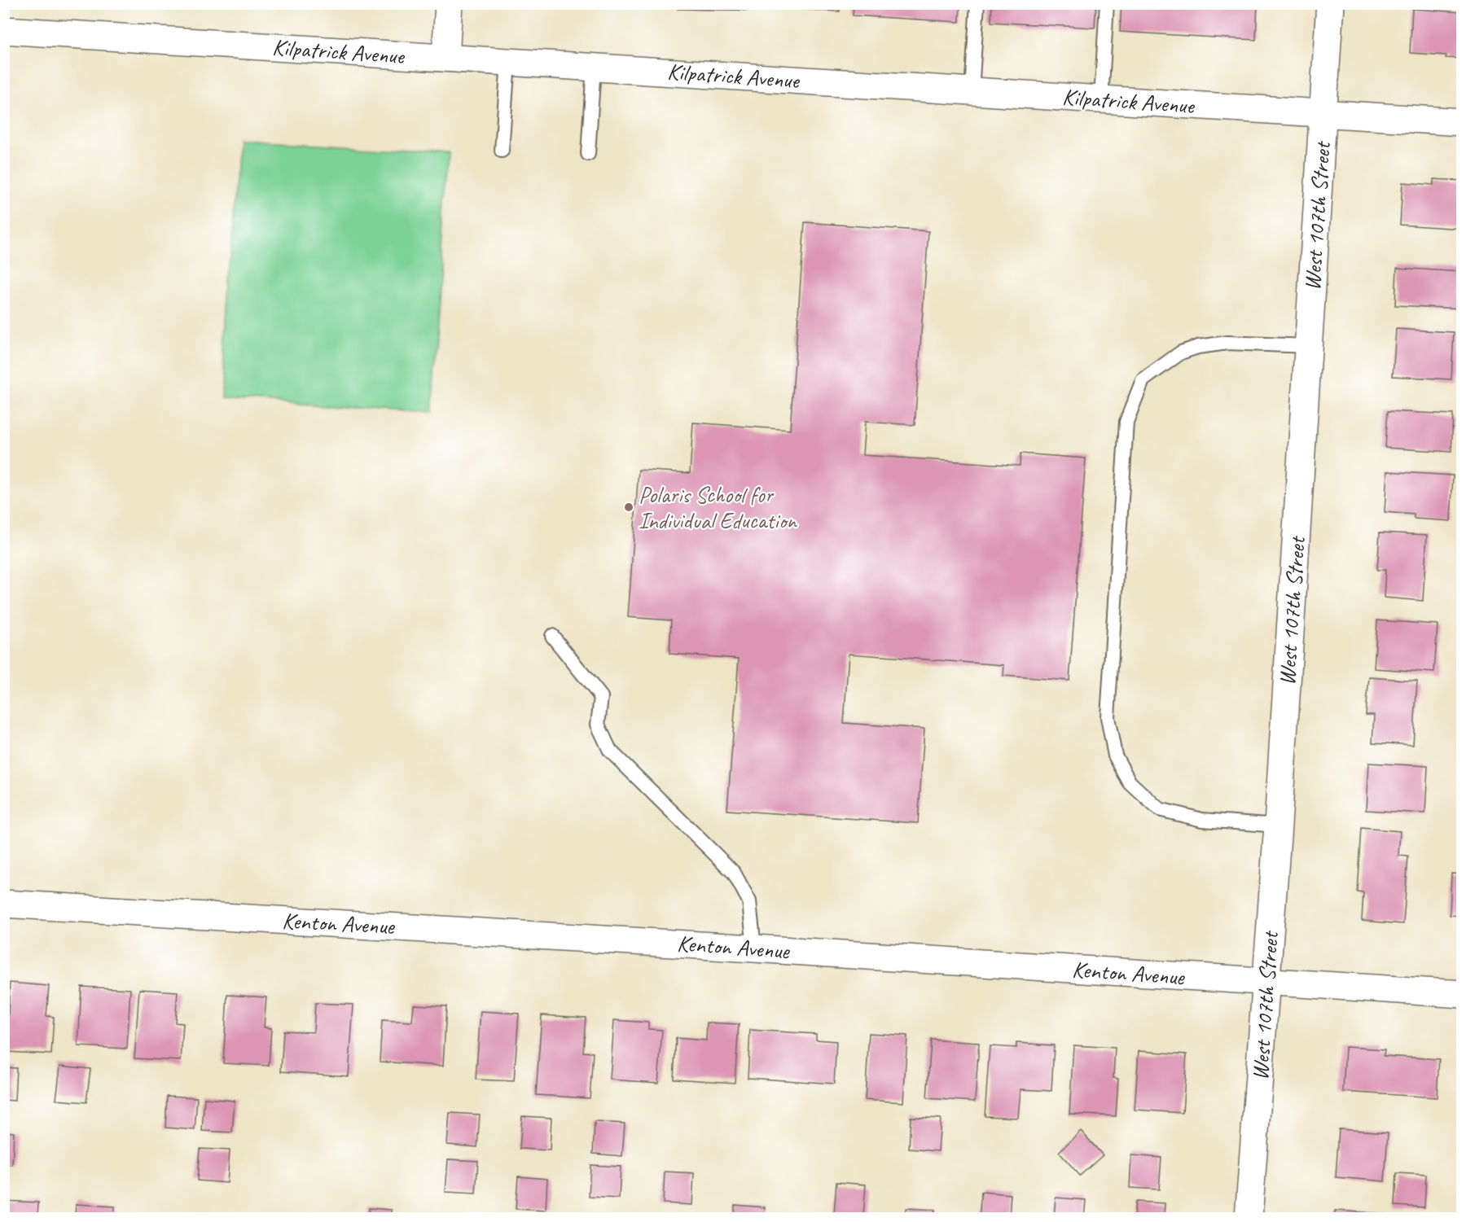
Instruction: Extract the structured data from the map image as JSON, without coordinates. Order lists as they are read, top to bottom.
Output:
{
  "streets": {
    "street": ["Kilpatrick Avenue", "West 107th Street", "Kenton Avenue"]
  },
  "crossings": [
    ["Kilpatrick Avenue", "West 107th Street"],
    ["West 107th Street", "Kenton Avenue"]
  ],
  "places": ["Polaris School for Individual Education"]
}
